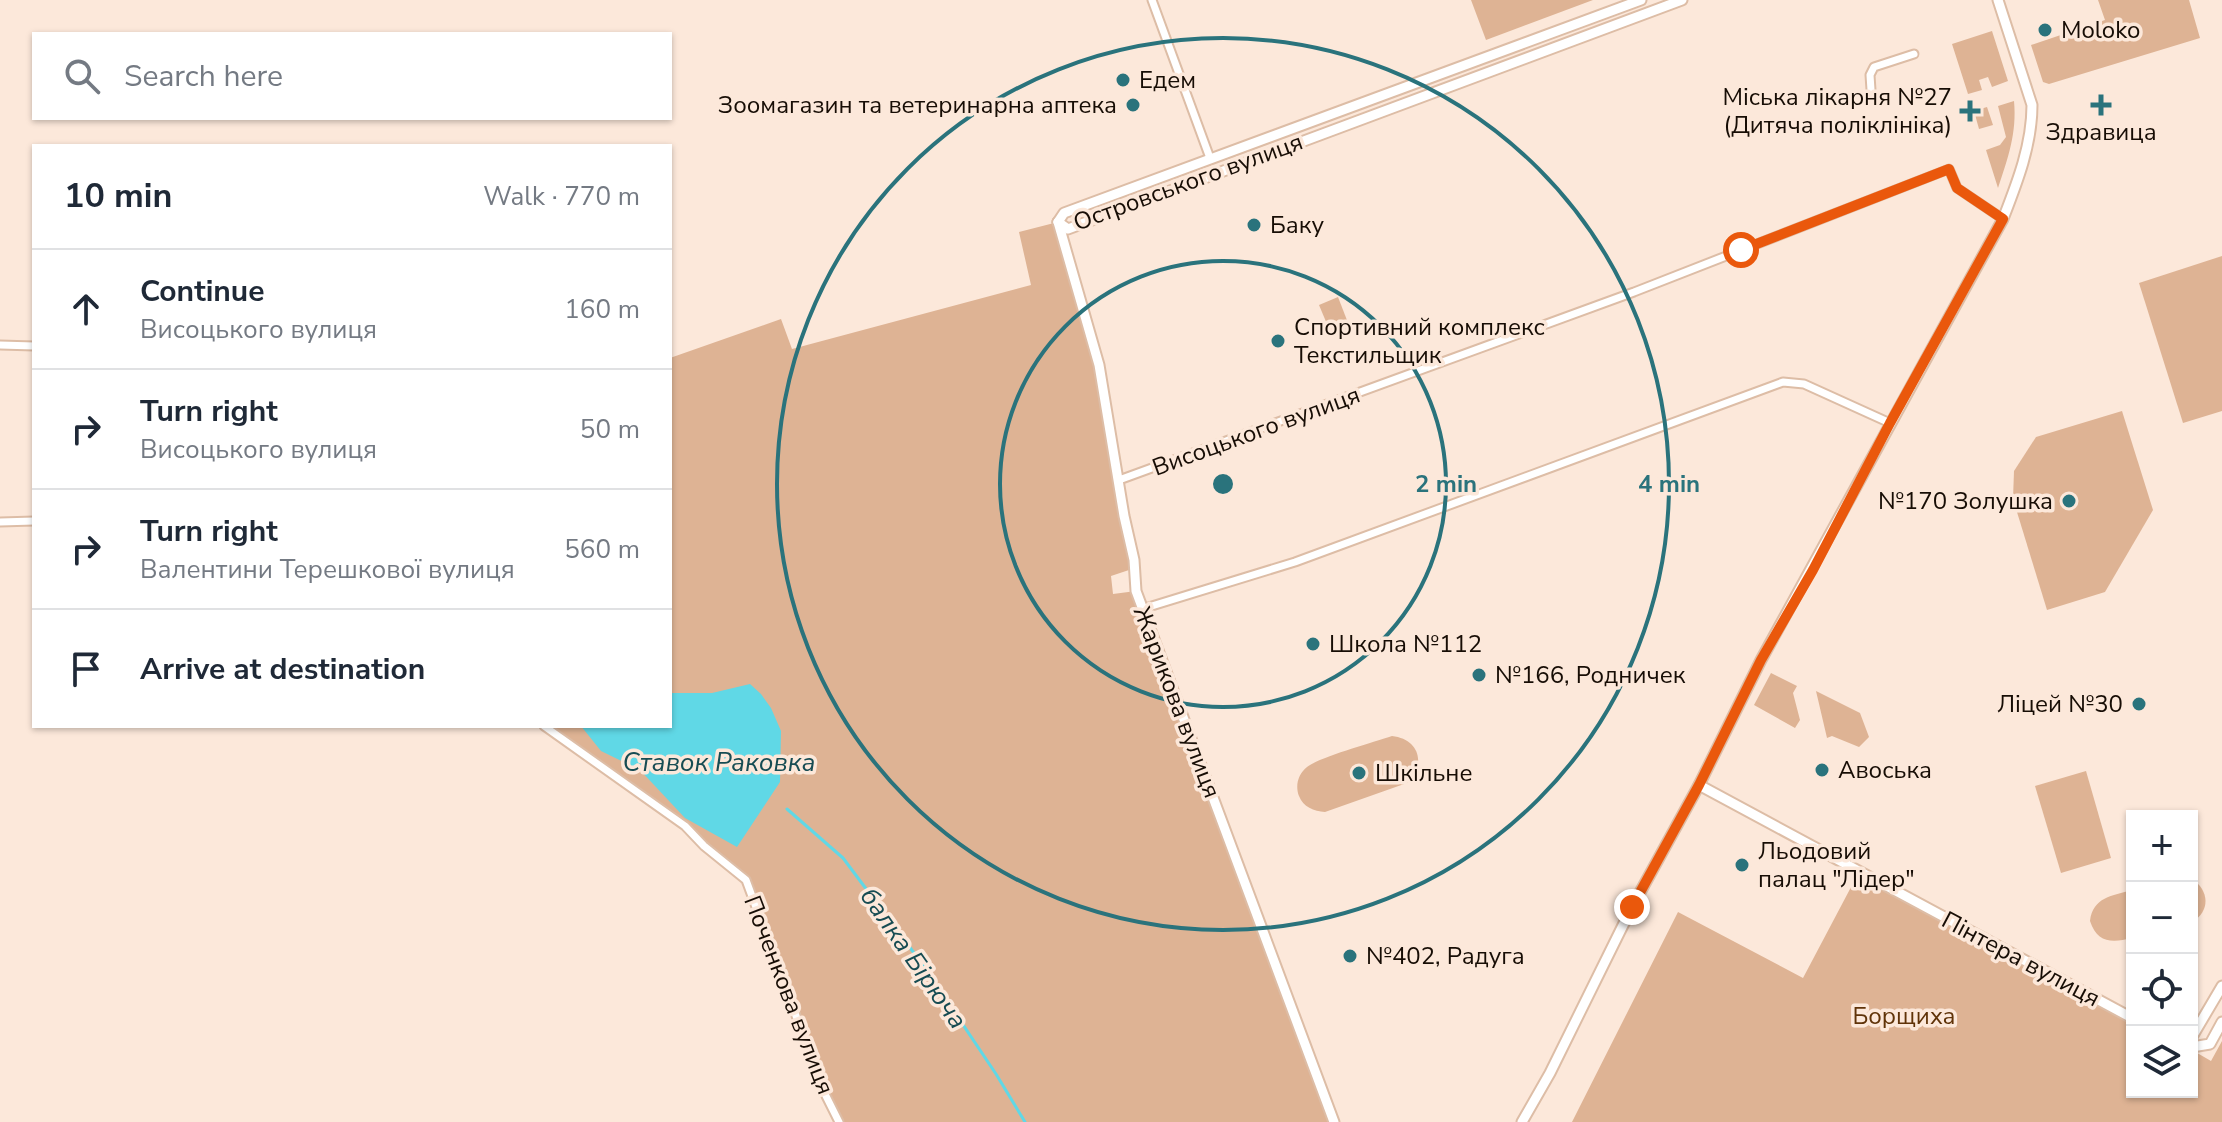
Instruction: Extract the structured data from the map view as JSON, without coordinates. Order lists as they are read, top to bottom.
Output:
{
  "streets": {
    "street": [
      "Островського вулиця",
      "Висоцького вулиця",
      "Жарикова вулиця",
      "Пінтера вулиця",
      "Поченкова вулиця"
    ]
  },
  "crossings": [
    ["Островського вулиця", "Жарикова вулиця"],
    ["Висоцького вулиця", "Жарикова вулиця"]
  ],
  "water": ["Ставок Раковка", "балка Бірюча"],
  "parks": ["Борщиха"],
  "places": {
    "other": [
      "Moloko",
      "Едем",
      "Зоомагазин та ветеринарна аптека",
      "Баку",
      "Спортивний комплекс Текстильщик",
      "№170 Золушка",
      "Школа №112",
      "№166, Родничек",
      "Ліцей №30",
      "Авоська",
      "Шкільне",
      "Льодовий палац \"Лідер\"",
      "№402, Радуга"
    ],
    "health": ["Здравица", "Міська лікарня №27 (Дитяча поліклініка)"]
  },
  "page": {
    "search": "Search here",
    "heading": ["10 min", "Walk · 770 m"],
    "list": [
      ["Continue", "Висоцького вулиця", "160 m"],
      ["Turn right", "Висоцького вулиця", "50 m"],
      ["Turn right", "Валентини Терешкової вулиця", "560 m"],
      "Arrive at destination"
    ],
    "map_buttons": ["+", "−"]
  },
  "rings": ["2 min", "4 min"]
}
